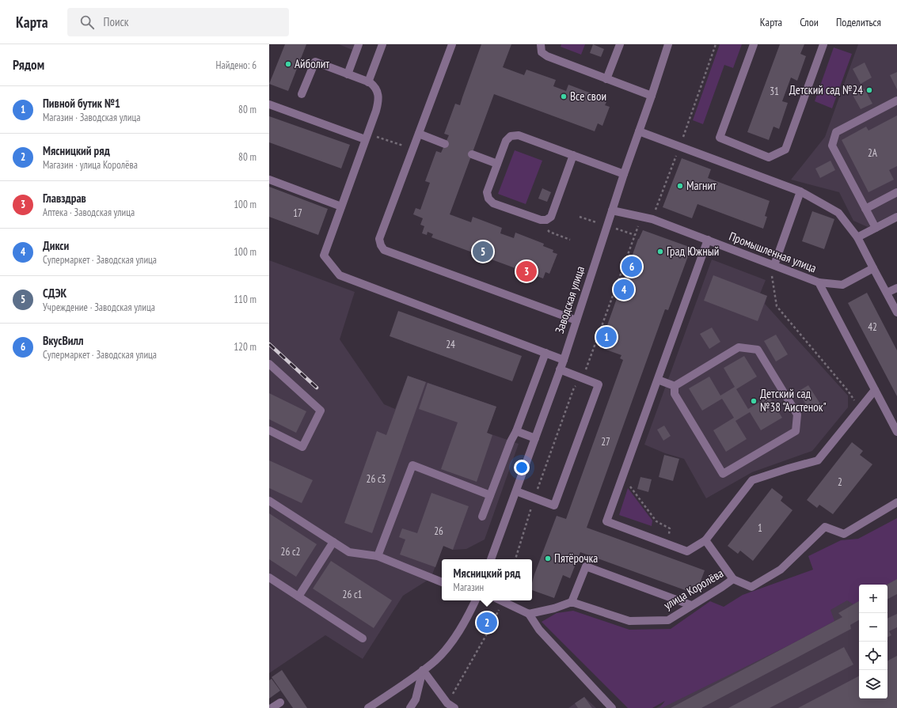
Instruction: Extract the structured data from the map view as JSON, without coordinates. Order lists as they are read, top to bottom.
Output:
{
  "streets": {
    "street": ["Промышленная улица", "Заводская улица", "улица Королёва"]
  },
  "crossings": [
    ["Промышленная улица", "Заводская улица"]
  ],
  "places": [
    "Айболит",
    "Детский сад №24",
    "Все свои",
    "Магнит",
    "Град Южный",
    "Детский сад №38 \"Аистенок\"",
    "Пятёрочка"
  ],
  "house_numbers": [
    "31",
    "2А",
    "17",
    "42",
    "24",
    "27",
    "26 с3",
    "2",
    "1",
    "26",
    "26 с2",
    "26 с1"
  ],
  "page": {
    "header": "Карта",
    "search": "Поиск",
    "nav": ["Карта", "Слои", "Поделиться"],
    "heading": ["Рядом", "Найдено: 6"],
    "list": [
      {
        "mark": "1",
        "name": "Пивной бутик №1",
        "note": "Магазин · Заводская улица",
        "value": "80 m"
      },
      {
        "mark": "2",
        "name": "Мясницкий ряд",
        "note": "Магазин · улица Королёва",
        "value": "80 m"
      },
      {
        "mark": "3",
        "name": "Главздрав",
        "note": "Аптека · Заводская улица",
        "value": "100 m"
      },
      {
        "mark": "4",
        "name": "Дикси",
        "note": "Супермаркет · Заводская улица",
        "value": "100 m"
      },
      {
        "mark": "5",
        "name": "СДЭК",
        "note": "Учреждение · Заводская улица",
        "value": "110 m"
      },
      {
        "mark": "6",
        "name": "ВкусВилл",
        "note": "Супермаркет · Заводская улица",
        "value": "120 m"
      }
    ],
    "pins": [
      "5",
      "6",
      "3",
      "4",
      "1",
      "2"
    ],
    "popup": ["Мясницкий ряд", "Магазин"],
    "map_buttons": ["+", "−"]
  }
}
